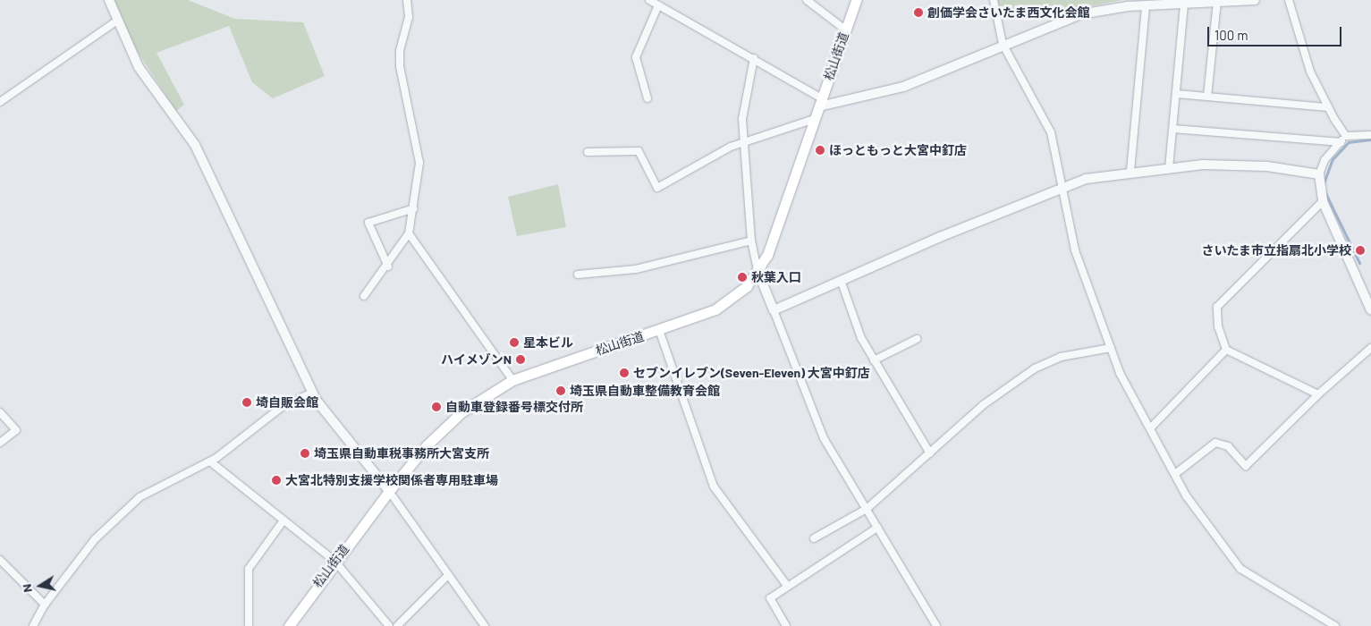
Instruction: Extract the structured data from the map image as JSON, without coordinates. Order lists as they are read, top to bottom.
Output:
{
  "streets": {
    "main road": ["松山街道"]
  },
  "places": [
    "創価学会さいたま西文化会館",
    "ほっともっと大宮中釘店",
    "さいたま市立指扇北小学校",
    "秋葉入口",
    "星本ビル",
    "ハイメゾンN",
    "セブンイレブン(Seven-Eleven) 大宮中釘店",
    "埼玉県自動車整備教育会館",
    "埼自販会館",
    "自動車登録番号標交付所",
    "埼玉県自動車税事務所大宮支所",
    "大宮北特別支援学校関係者専用駐車場"
  ],
  "scale_bar": "100 m",
  "north": "left"
}
